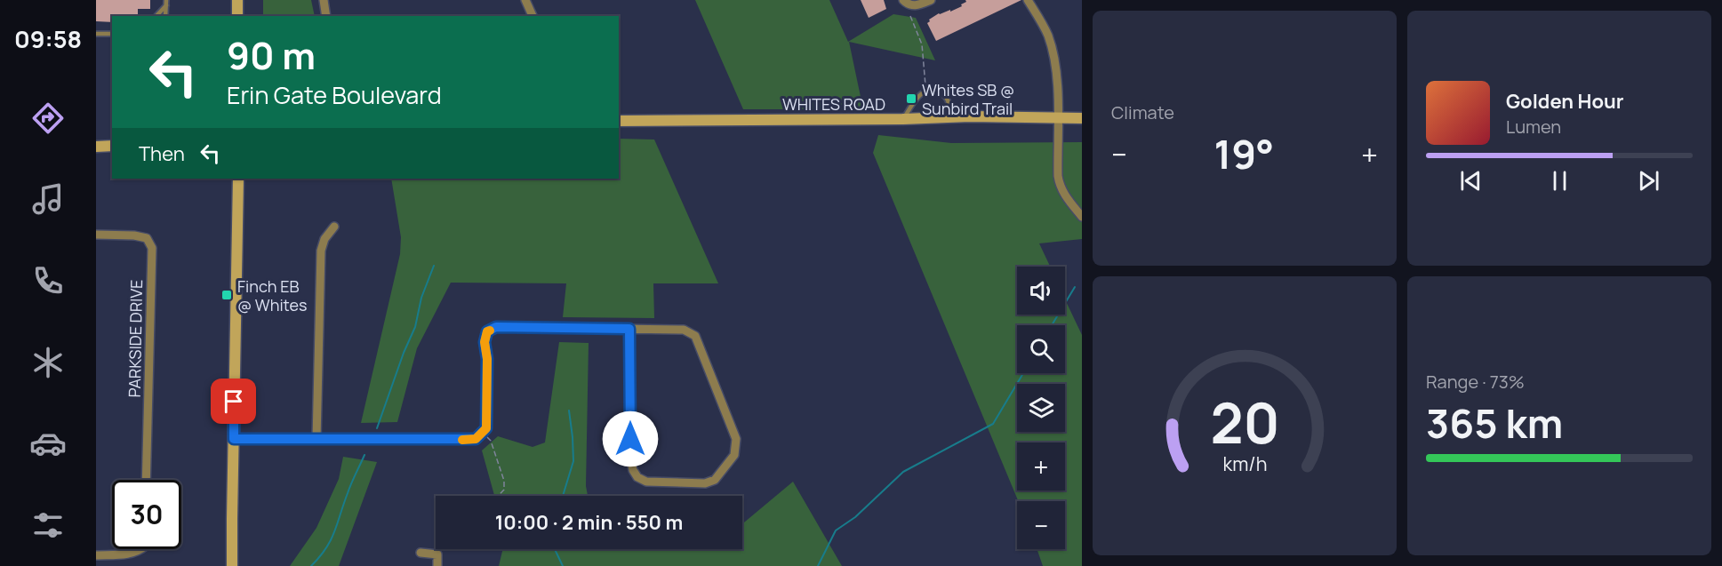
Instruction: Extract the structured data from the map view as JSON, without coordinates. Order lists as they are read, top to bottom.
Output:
{
  "streets": {
    "main road": ["WHITES ROAD"],
    "street": ["PARKSIDE DRIVE"]
  },
  "places": {
    "transit": ["Whites SB @ Sunbird Trail", "Finch EB @ Whites"]
  },
  "page": {
    "tabs": "09:58",
    "tile": [
      "Climate",
      ["Range · 73%", "365 km"]
    ],
    "turn": ["90 m", "Erin Gate Boulevard"],
    "song": ["Golden Hour", "Lumen"],
    "then": "Then",
    "heat": ["−", "19°", "+"],
    "map_buttons": ["+", "−"],
    "limit": "30",
    "trip": "10:00 · 2 min · 550 m",
    "gauge": ["20", "km/h"]
  }
}
